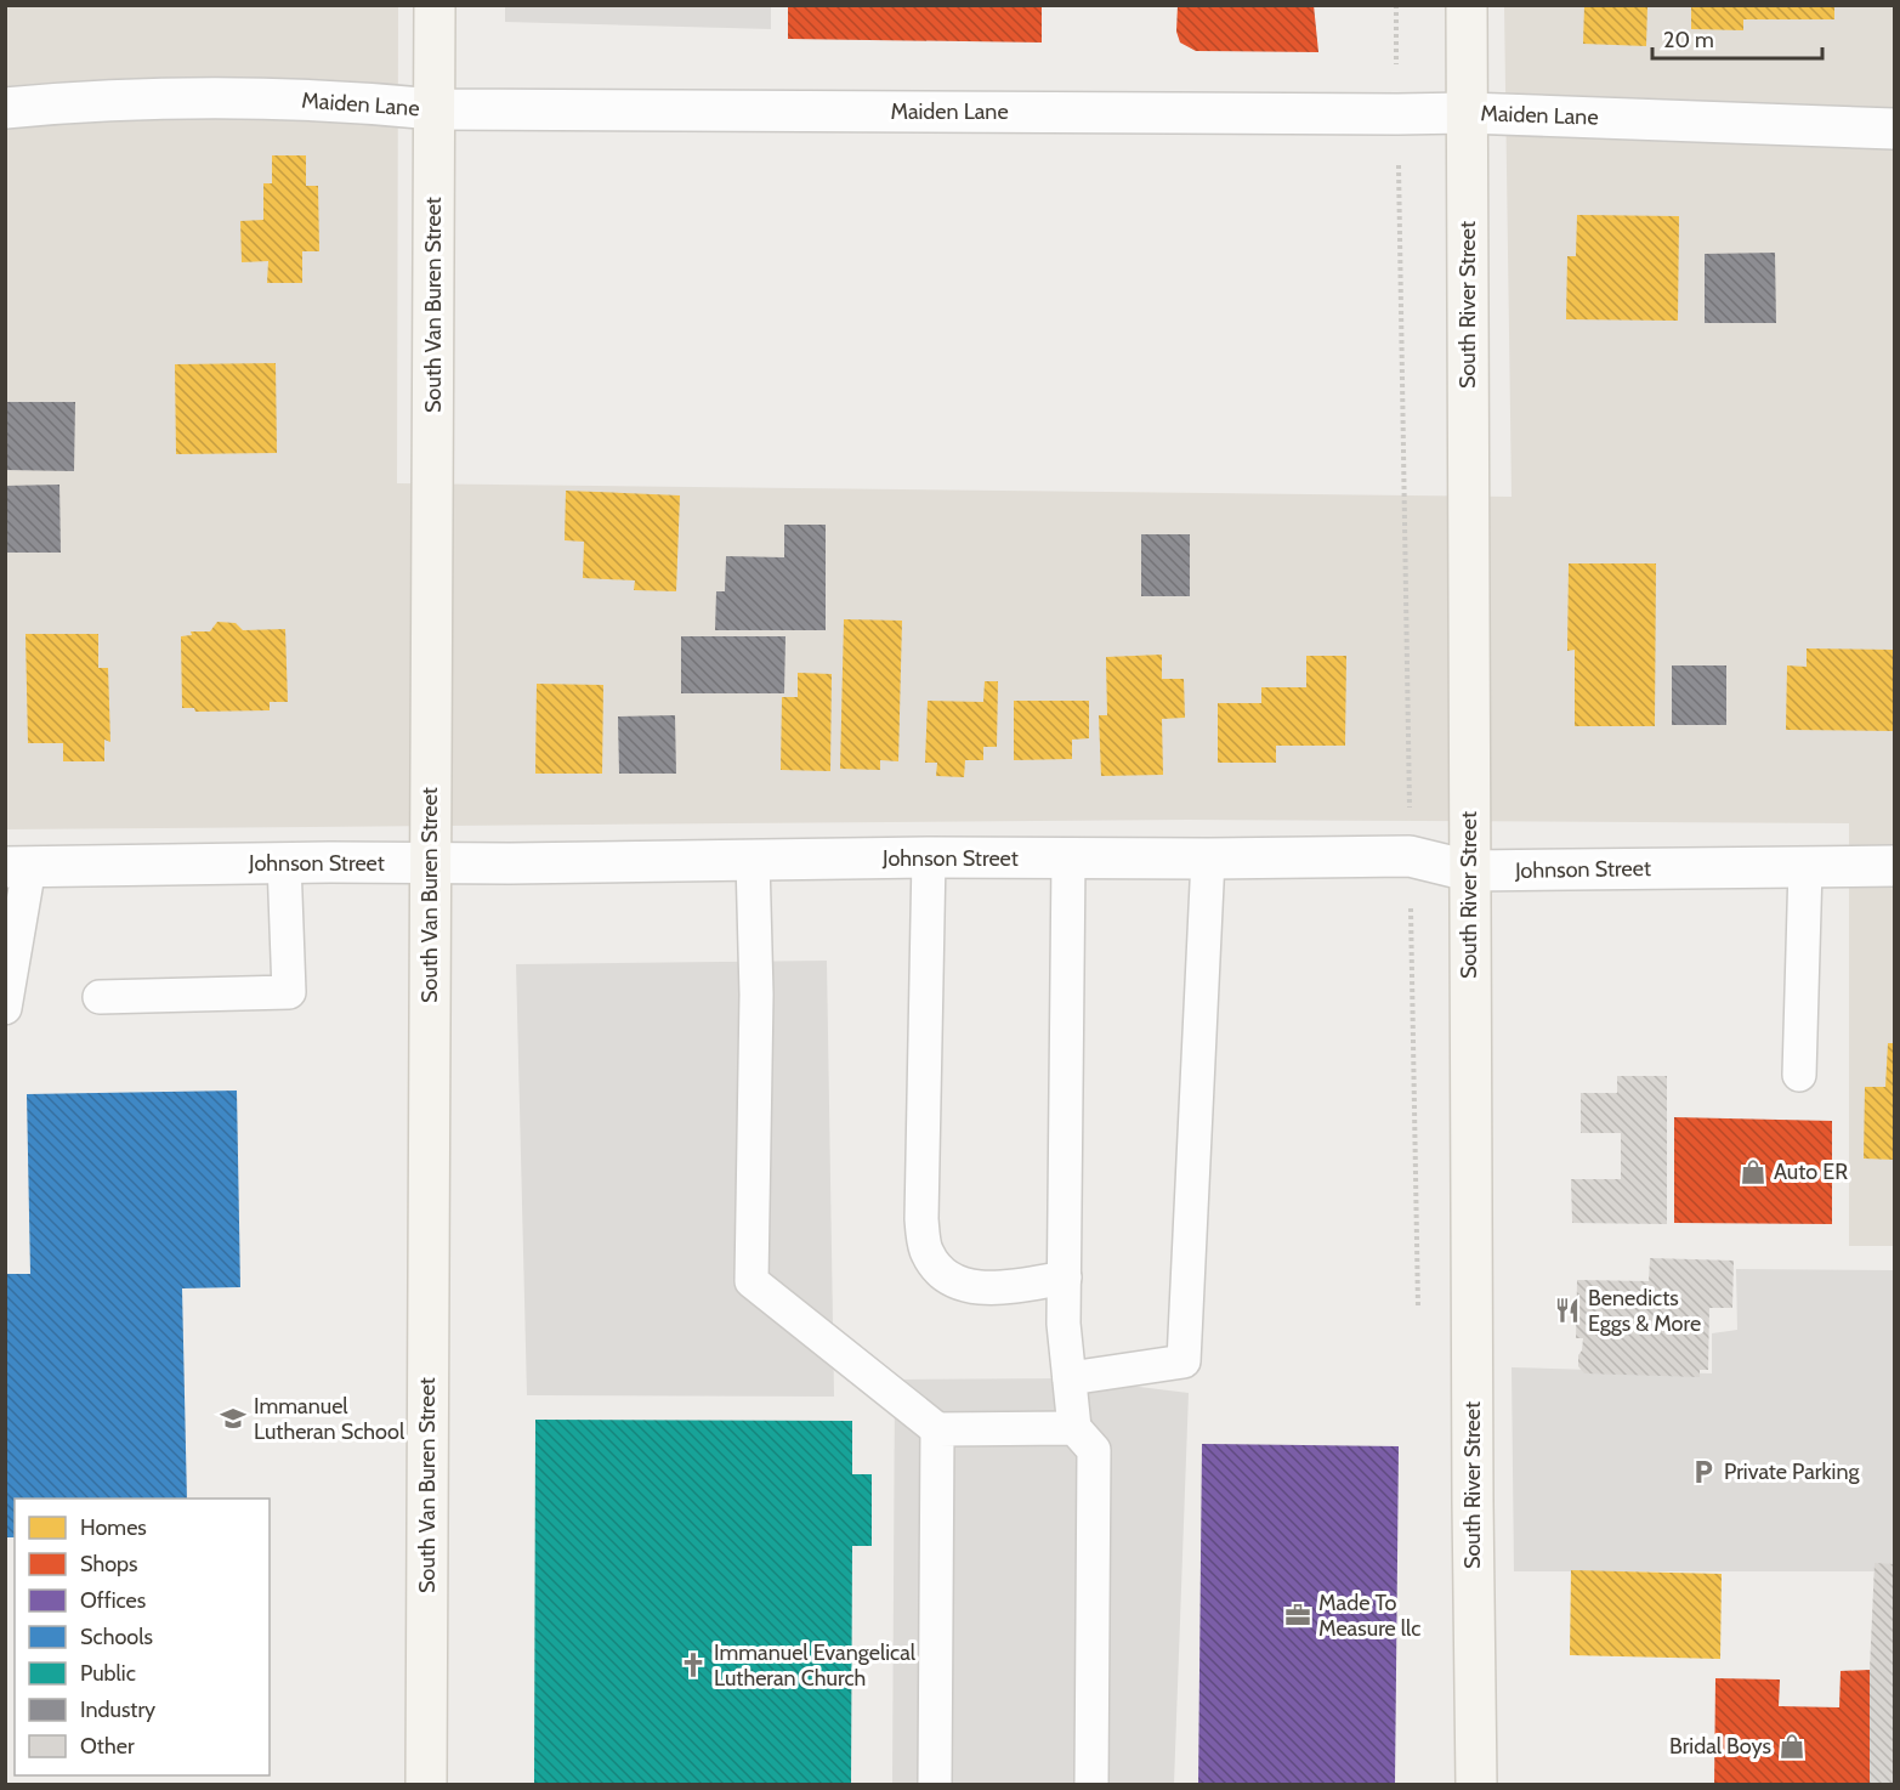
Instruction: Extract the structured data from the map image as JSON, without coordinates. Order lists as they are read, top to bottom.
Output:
{
  "streets": {
    "street": [
      "Maiden Lane",
      "South Van Buren Street",
      "South River Street",
      "Johnson Street"
    ]
  },
  "crossings": [
    ["Maiden Lane", "South Van Buren Street"],
    ["Maiden Lane", "South River Street"],
    ["South Van Buren Street", "Johnson Street"],
    ["South River Street", "Johnson Street"]
  ],
  "places": {
    "shop": ["Auto ER", "Bridal Boys"],
    "restaurant": ["Benedicts Eggs & More"],
    "school or university": ["Immanuel Lutheran School"],
    "parking": ["Private Parking"],
    "office": ["Made To Measure llc"],
    "church": ["Immanuel Evangelical Lutheran Church"]
  },
  "legend": [
    "Homes",
    "Shops",
    "Offices",
    "Schools",
    "Public",
    "Industry",
    "Other"
  ],
  "scale_bar": "20 m"
}
